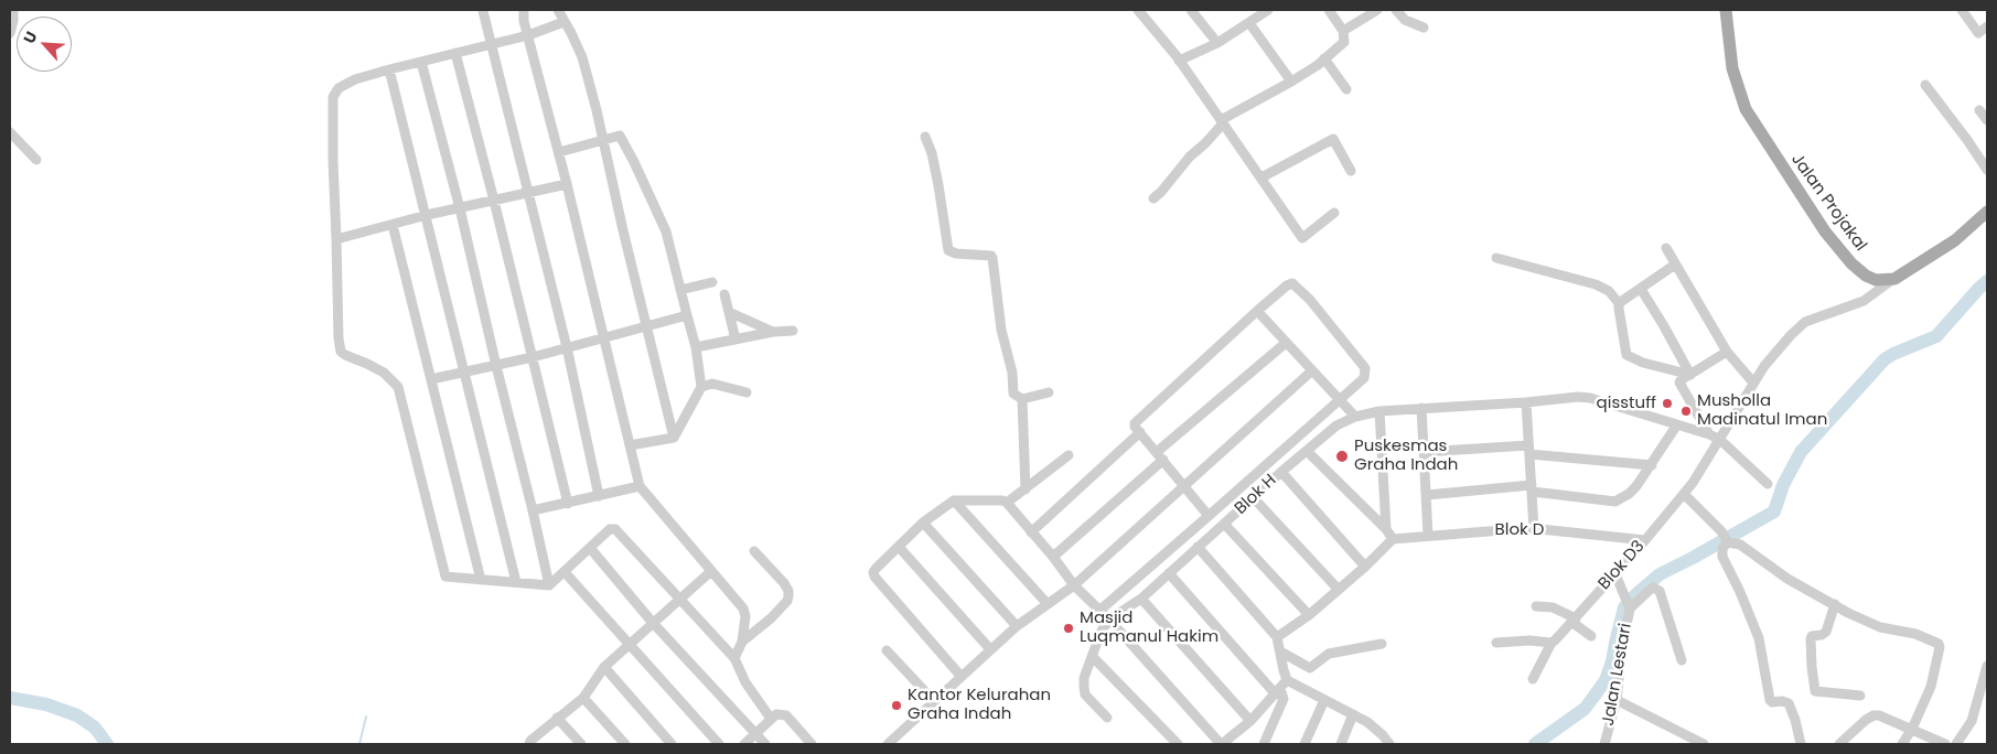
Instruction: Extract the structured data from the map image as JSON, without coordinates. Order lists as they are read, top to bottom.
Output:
{
  "streets": {
    "main road": ["Jalan Projakal"],
    "street": [
      "Blok H",
      "Blok D",
      "Blok D3",
      "Jalan Lestari"
    ]
  },
  "crossings": [
    ["Jalan Projakal", "Blok D3"],
    ["Blok H", "Blok D3"],
    ["Blok D", "Blok D3"]
  ],
  "places": [
    "qisstuff",
    "Musholla Madinatul Iman",
    "Puskesmas Graha Indah",
    "Masjid Luqmanul Hakim",
    "Kantor Kelurahan Graha Indah"
  ],
  "north": "top left"
}
